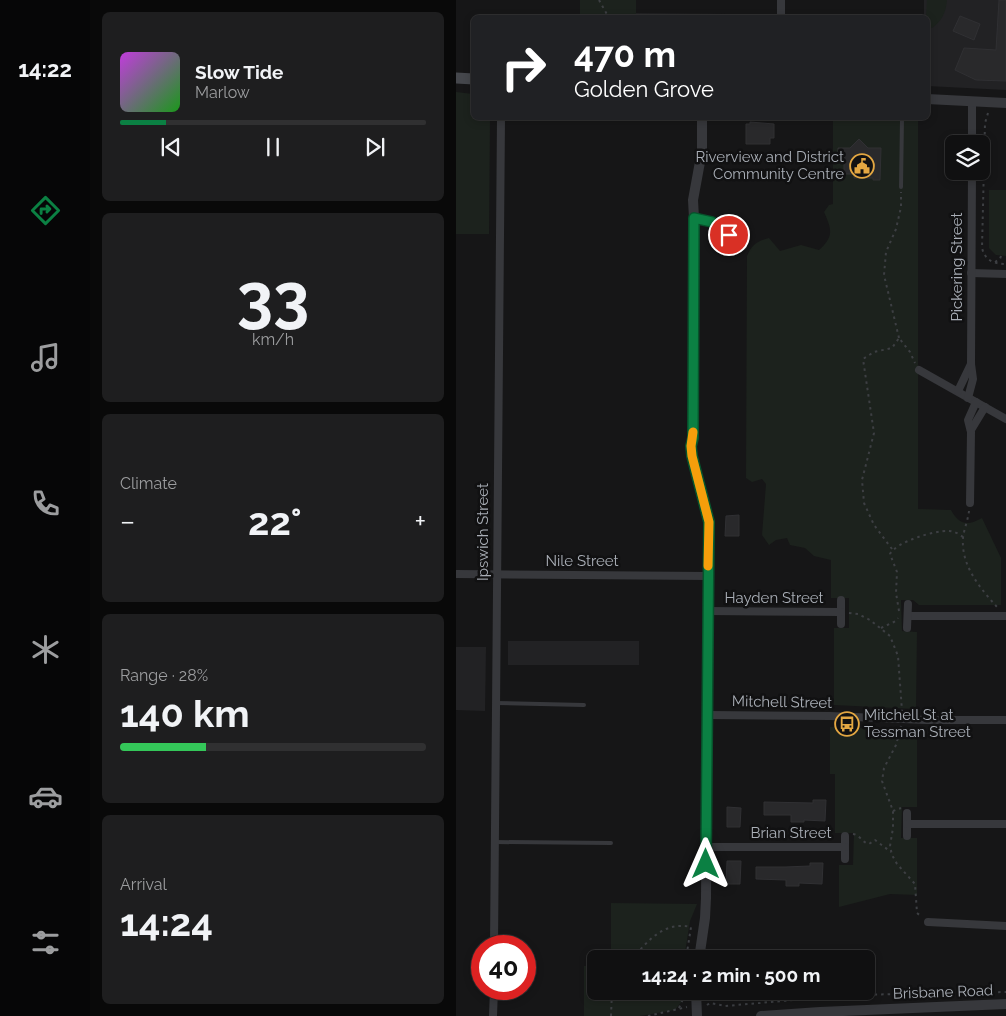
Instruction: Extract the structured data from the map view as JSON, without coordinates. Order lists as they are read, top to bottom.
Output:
{
  "streets": {
    "street": [
      "Pickering Street",
      "Ipswich Street",
      "Nile Street",
      "Hayden Street",
      "Mitchell Street",
      "Brian Street",
      "Brisbane Road"
    ]
  },
  "crossings": [
    ["Ipswich Street", "Nile Street"]
  ],
  "places": {
    "public building": ["Riverview and District Community Centre"],
    "bus stop": ["Mitchell St at Tessman Street"]
  },
  "page": {
    "tabs": "14:22",
    "turn": ["470 m", "Golden Grove"],
    "song": ["Slow Tide", "Marlow"],
    "tile": [
      ["33", "km/h"],
      "Climate",
      ["Range · 28%", "140 km"],
      ["Arrival", "14:24"]
    ],
    "heat": ["−", "22°", "+"],
    "limit": "40",
    "trip": "14:24 · 2 min · 500 m"
  }
}
